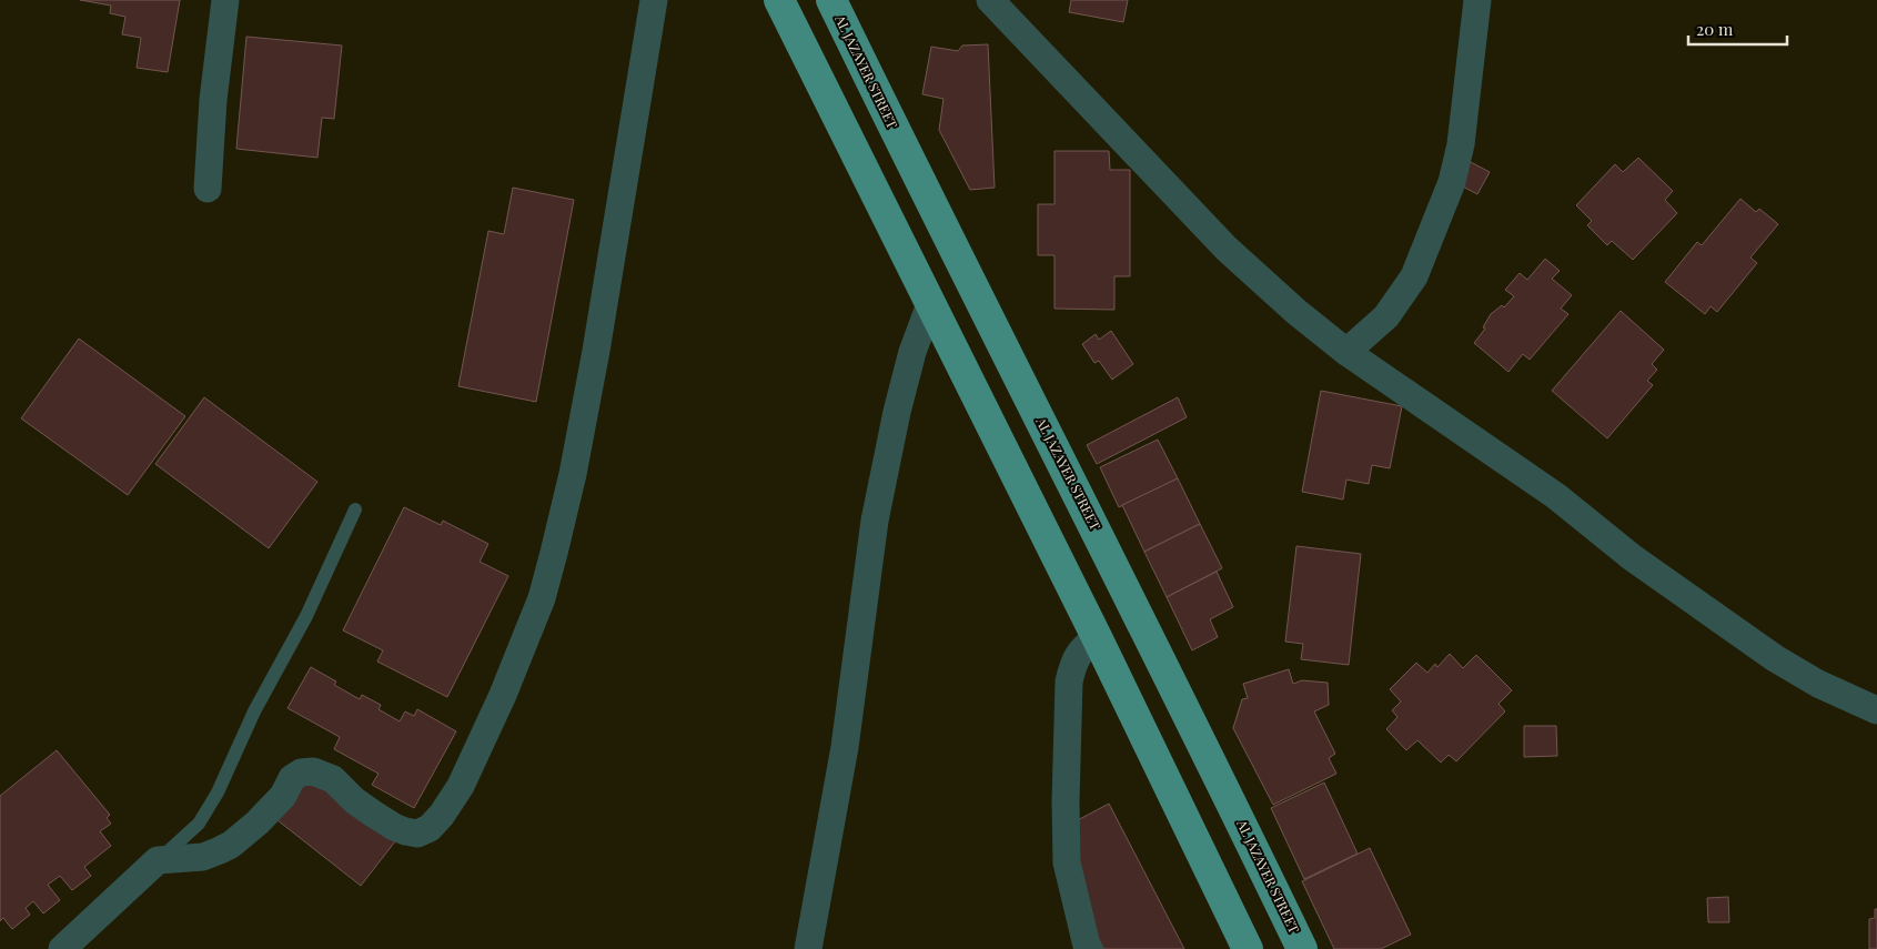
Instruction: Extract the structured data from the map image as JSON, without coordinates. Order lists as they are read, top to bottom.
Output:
{
  "streets": {
    "main road": ["AL JAZAYER STREET"]
  },
  "scale_bar": "20 m"
}
